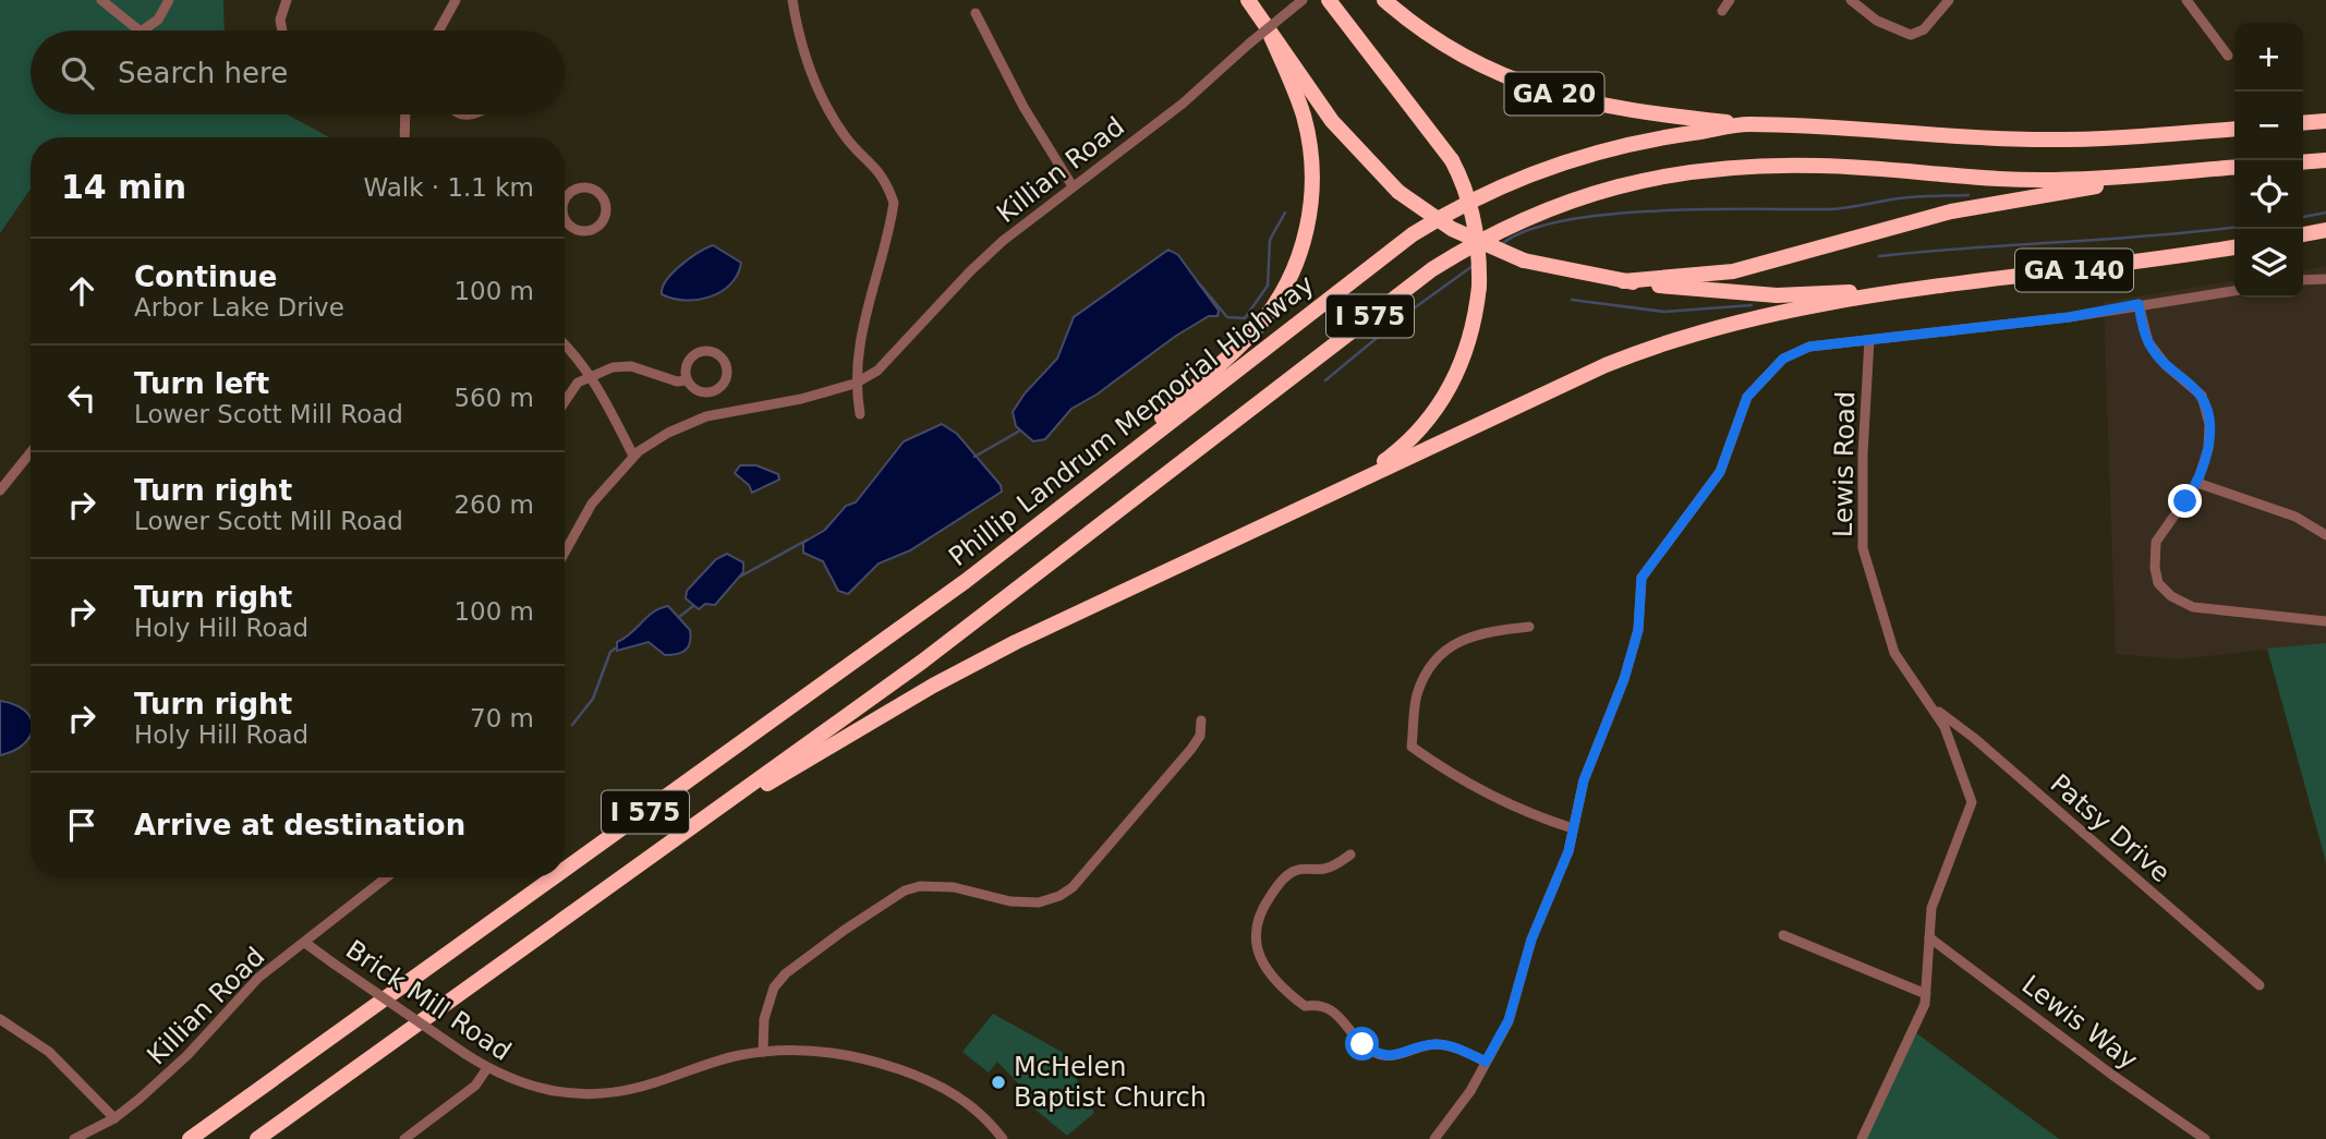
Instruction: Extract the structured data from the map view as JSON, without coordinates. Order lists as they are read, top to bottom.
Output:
{
  "streets": {
    "highway": [
      "GA 20",
      "GA 140",
      "I 575",
      "Phillip Landrum Memorial Highway"
    ],
    "street": [
      "Killian Road",
      "Lewis Road",
      "Patsy Drive",
      "Brick Mill Road",
      "Lewis Way"
    ]
  },
  "crossings": [
    ["GA 20", "Phillip Landrum Memorial Highway"],
    ["Killian Road", "Brick Mill Road"],
    ["Lewis Road", "Patsy Drive"],
    ["Lewis Road", "Lewis Way"]
  ],
  "places": ["McHelen Baptist Church"],
  "page": {
    "map_buttons": ["+", "−"],
    "search": "Search here",
    "heading": ["14 min", "Walk · 1.1 km"],
    "list": [
      ["Continue", "Arbor Lake Drive", "100 m"],
      ["Turn left", "Lower Scott Mill Road", "560 m"],
      ["Turn right", "Lower Scott Mill Road", "260 m"],
      ["Turn right", "Holy Hill Road", "100 m"],
      ["Turn right", "Holy Hill Road", "70 m"],
      "Arrive at destination"
    ]
  }
}
